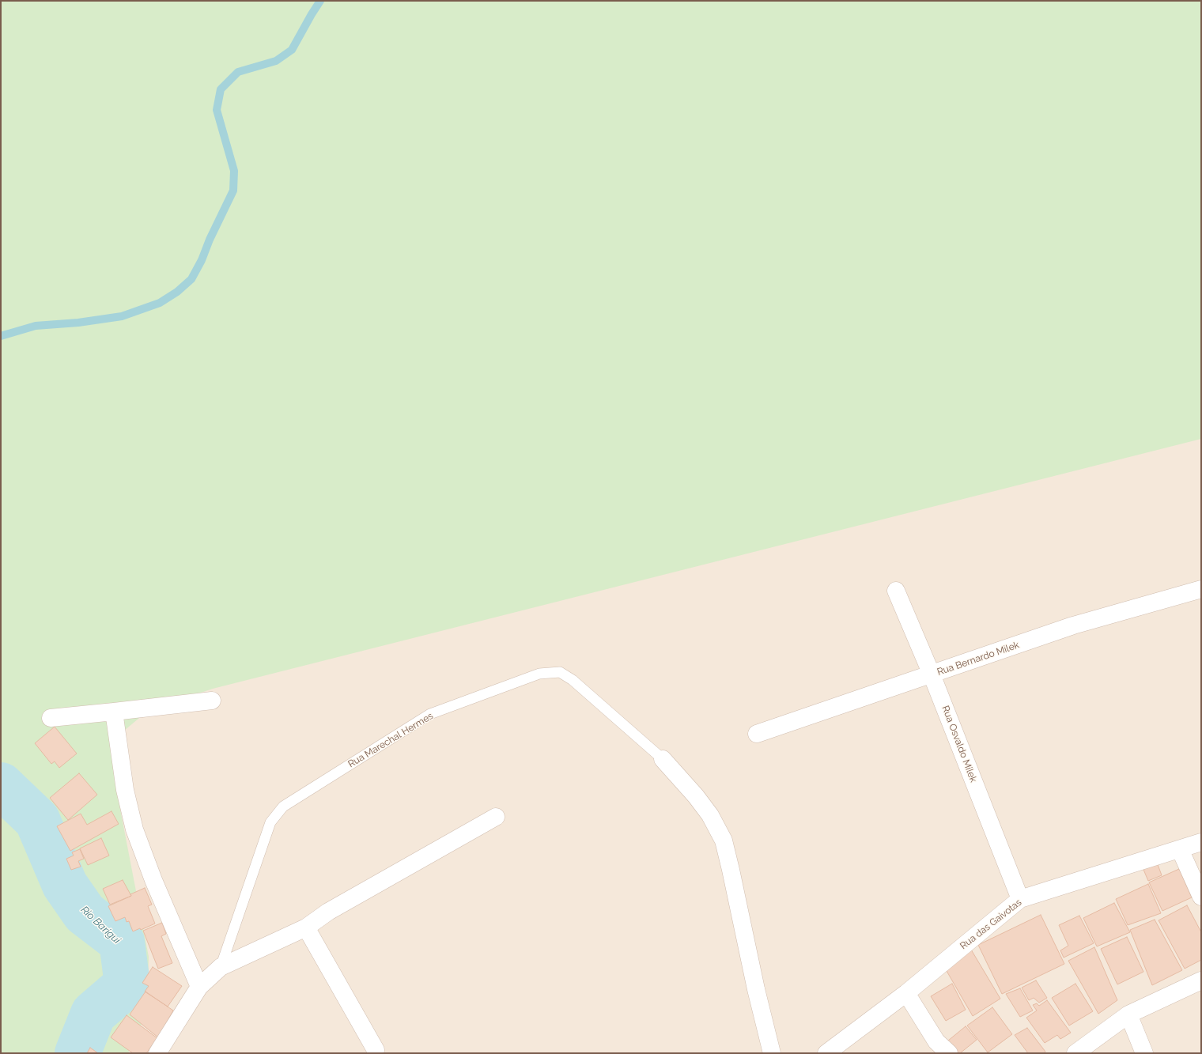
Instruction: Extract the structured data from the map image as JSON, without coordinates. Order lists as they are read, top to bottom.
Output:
{
  "streets": {
    "street": ["Rua Bernardo Milek", "Rua Osvaldo Milek", "Rua das Gaivotas"],
    "lane": ["Rua Marechal Hermes"]
  },
  "crossings": [
    ["Rua Bernardo Milek", "Rua Osvaldo Milek"],
    ["Rua Osvaldo Milek", "Rua das Gaivotas"]
  ],
  "water": ["Rio Barigui"]
}
